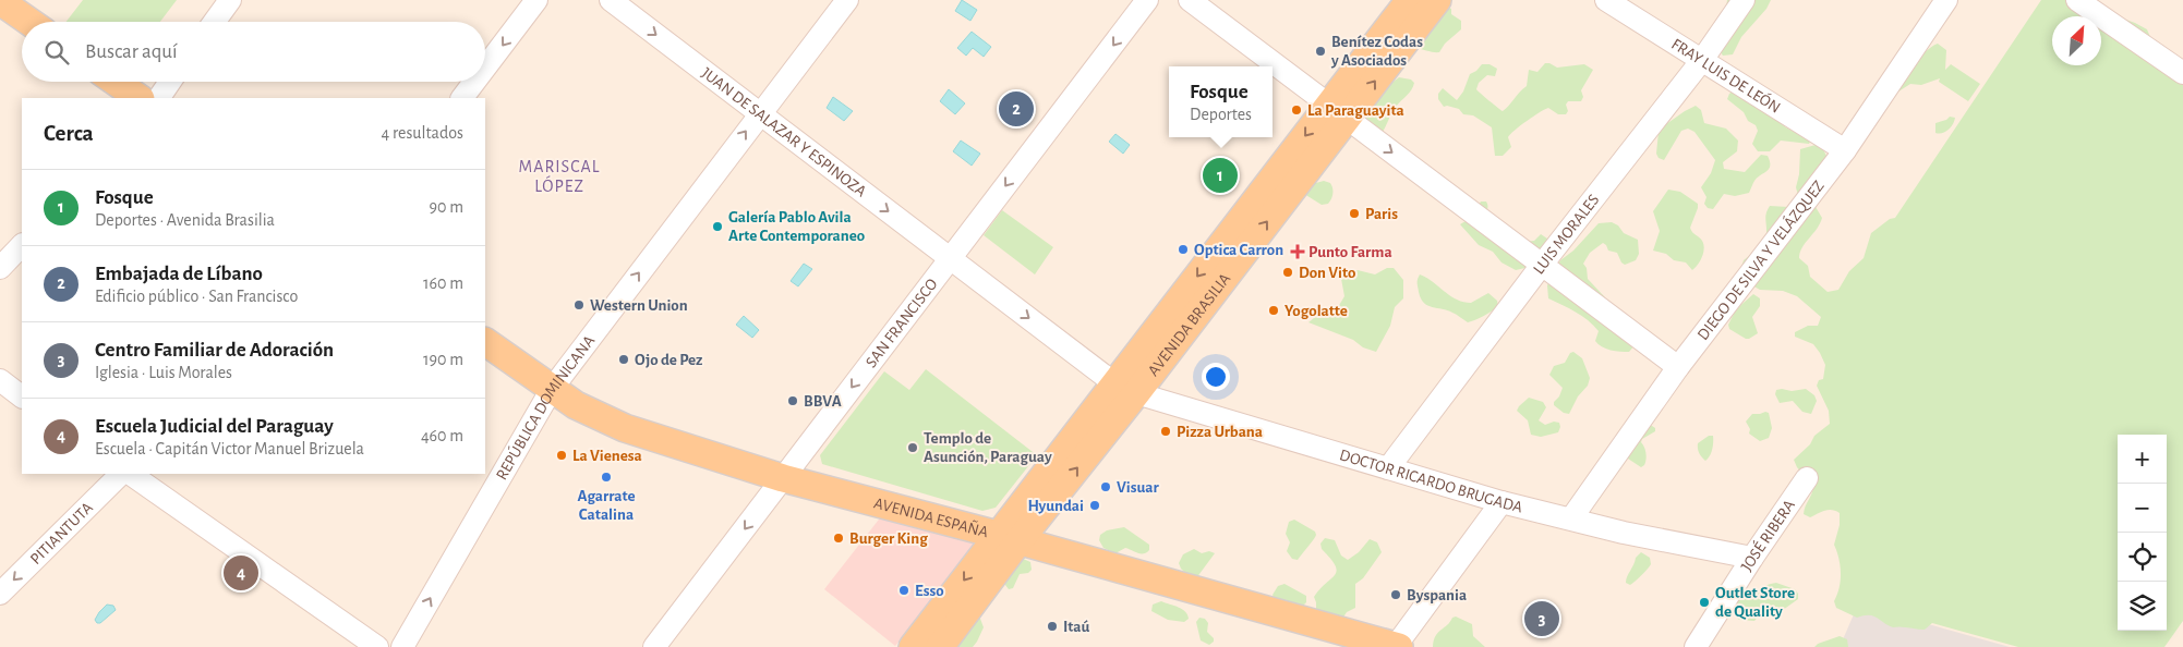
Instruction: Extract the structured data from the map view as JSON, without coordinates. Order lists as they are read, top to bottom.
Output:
{
  "streets": {
    "main road": ["AVENIDA BRASILIA", "AVENIDA ESPAÑA"],
    "street": [
      "FRAY LUIS DE LEÓN",
      "JUAN DE SALAZAR Y ESPINOZA",
      "LUIS MORALES",
      "DIEGO DE SILVA Y VELÁZQUEZ",
      "SAN FRANCISCO",
      "REPÚBLICA DOMINICANA",
      "DOCTOR RICARDO BRUGADA",
      "PITIANTUTA",
      "JOSÉ RIBERA"
    ]
  },
  "crossings": [
    ["FRAY LUIS DE LEÓN", "LUIS MORALES"],
    ["FRAY LUIS DE LEÓN", "DIEGO DE SILVA Y VELÁZQUEZ"],
    ["JUAN DE SALAZAR Y ESPINOZA", "SAN FRANCISCO"],
    ["JUAN DE SALAZAR Y ESPINOZA", "AVENIDA BRASILIA"],
    ["JUAN DE SALAZAR Y ESPINOZA", "REPÚBLICA DOMINICANA"],
    ["JUAN DE SALAZAR Y ESPINOZA", "DOCTOR RICARDO BRUGADA"],
    ["LUIS MORALES", "DOCTOR RICARDO BRUGADA"],
    ["DIEGO DE SILVA Y VELÁZQUEZ", "DOCTOR RICARDO BRUGADA"],
    ["SAN FRANCISCO", "AVENIDA ESPAÑA"],
    ["AVENIDA BRASILIA", "DOCTOR RICARDO BRUGADA"],
    ["AVENIDA BRASILIA", "AVENIDA ESPAÑA"],
    ["REPÚBLICA DOMINICANA", "AVENIDA ESPAÑA"],
    ["DOCTOR RICARDO BRUGADA", "JOSÉ RIBERA"]
  ],
  "one_way": [
    "JUAN DE SALAZAR Y ESPINOZA",
    "SAN FRANCISCO",
    "REPÚBLICA DOMINICANA",
    "PITIANTUTA"
  ],
  "districts": ["MARISCAL LÓPEZ"],
  "places": {
    "other": [
      "Benítez Codas y Asociados",
      "La Paraguayita",
      "Paris",
      "Galería Pablo Avila Arte Contemporaneo",
      "Optica Carron",
      "Don Vito",
      "Western Union",
      "Yogolatte",
      "Ojo de Pez",
      "BBVA",
      "Pizza Urbana",
      "Templo de Asunción, Paraguay",
      "La Vienesa",
      "Agarrate Catalina",
      "Visuar",
      "Hyundai",
      "Burger King",
      "Esso",
      "Byspania",
      "Outlet Store de Quality",
      "Itaú"
    ],
    "health": ["Punto Farma"]
  },
  "north": "top right",
  "page": {
    "search": "Buscar aquí",
    "popup": ["Fosque", "Deportes"],
    "pins": [
      "2",
      "1",
      "4",
      "3"
    ],
    "heading": ["Cerca", "4 resultados"],
    "list": [
      {
        "mark": "1",
        "name": "Fosque",
        "note": "Deportes · Avenida Brasilia",
        "value": "90 m"
      },
      {
        "mark": "2",
        "name": "Embajada de Líbano",
        "note": "Edificio público · San Francisco",
        "value": "160 m"
      },
      {
        "mark": "3",
        "name": "Centro Familiar de Adoración",
        "note": "Iglesia · Luis Morales",
        "value": "190 m"
      },
      {
        "mark": "4",
        "name": "Escuela Judicial del Paraguay",
        "note": "Escuela · Capitán Victor Manuel Brizuela",
        "value": "460 m"
      }
    ],
    "map_buttons": ["+", "−"]
  }
}
